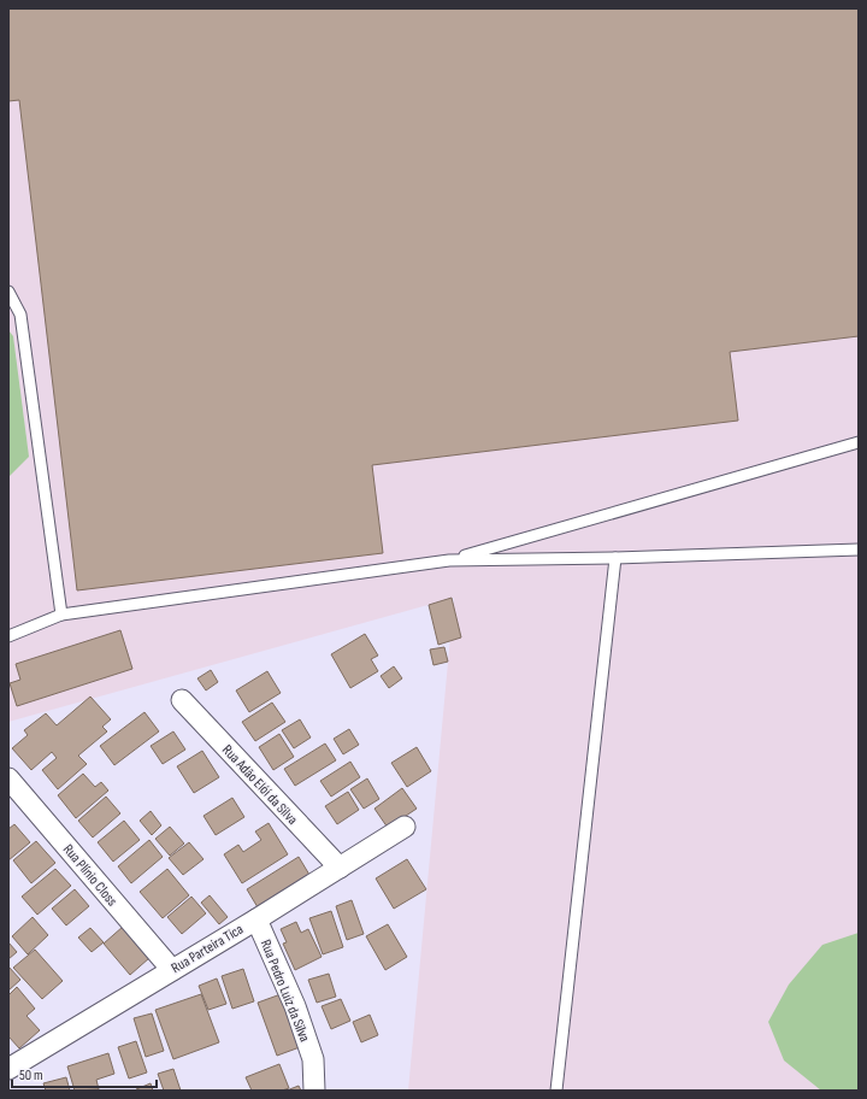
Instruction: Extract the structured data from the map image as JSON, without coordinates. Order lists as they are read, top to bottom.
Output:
{
  "streets": {
    "street": [
      "Rua Adão Elói da Silva",
      "Rua Plínio Closs",
      "Rua Parteira Tica",
      "Rua Pedro Luiz da Silva"
    ]
  },
  "crossings": [
    ["Rua Adão Elói da Silva", "Rua Parteira Tica"],
    ["Rua Plínio Closs", "Rua Parteira Tica"],
    ["Rua Parteira Tica", "Rua Pedro Luiz da Silva"]
  ],
  "scale_bar": "50 m"
}
